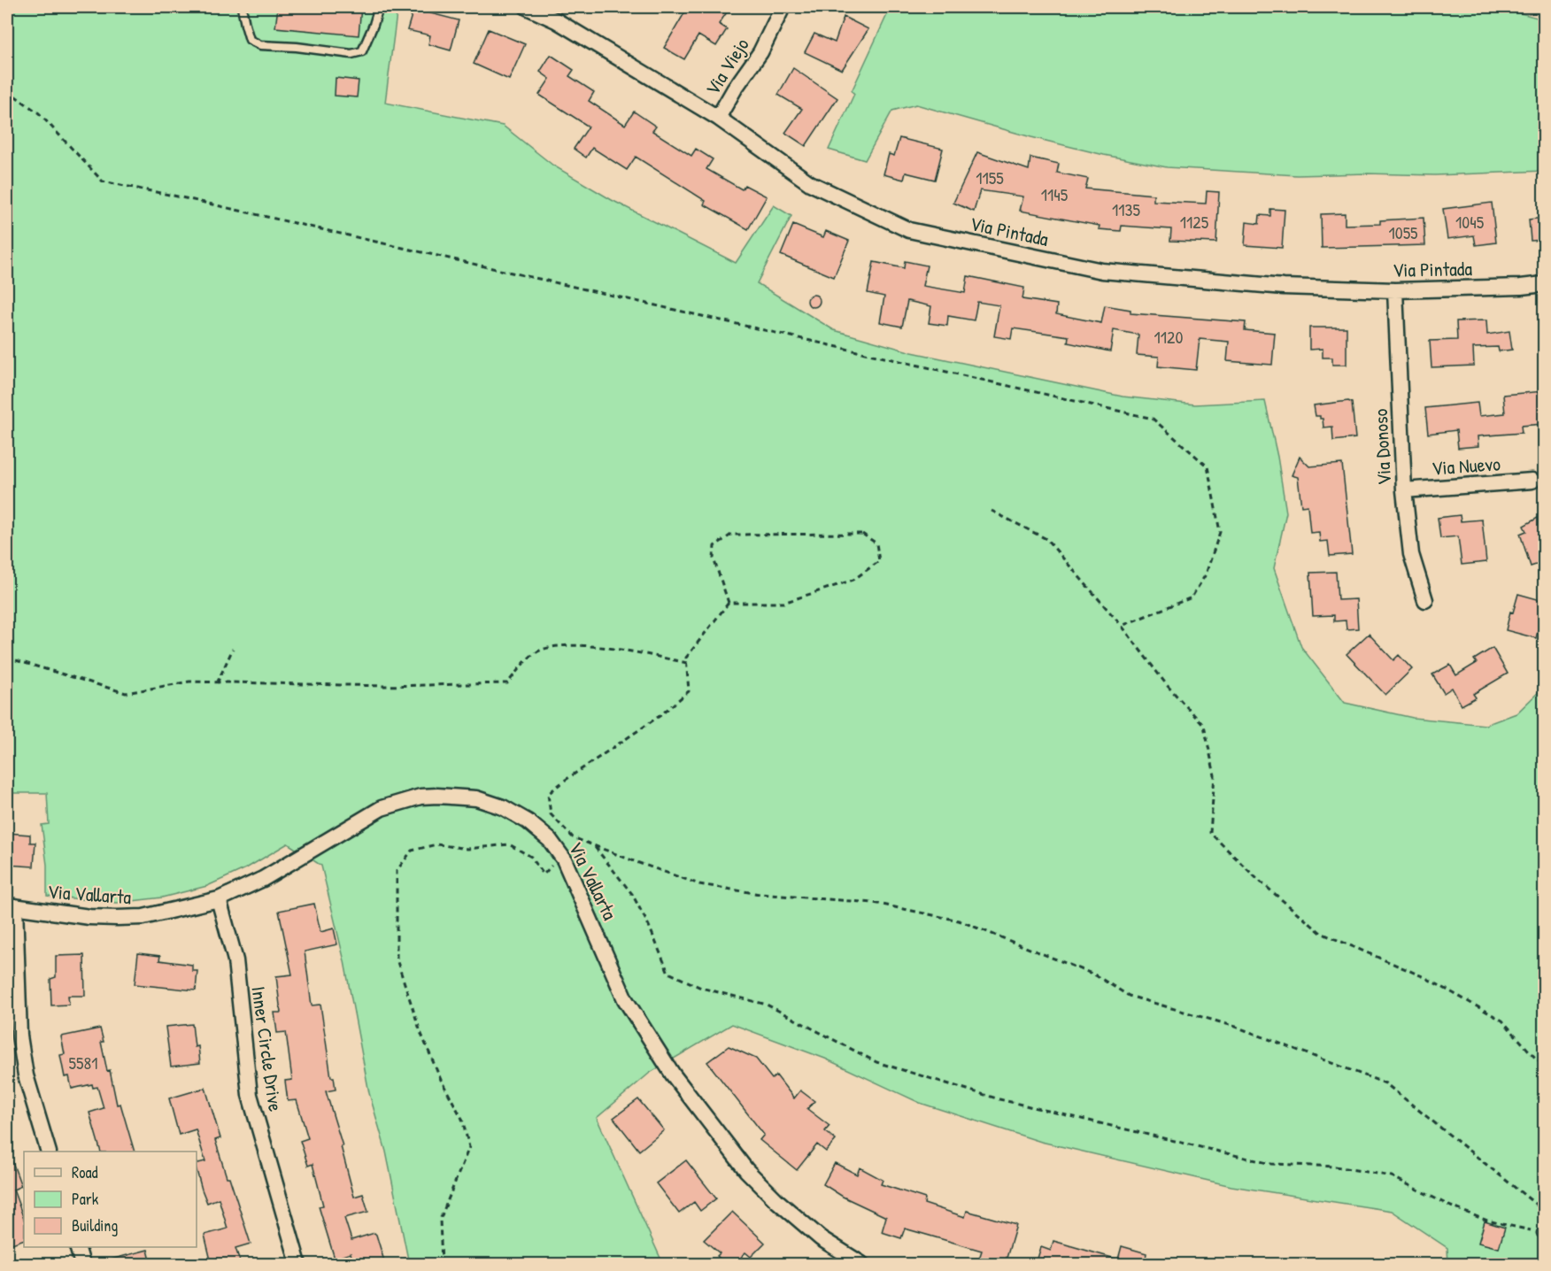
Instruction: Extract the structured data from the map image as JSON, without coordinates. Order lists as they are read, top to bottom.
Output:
{
  "streets": {
    "street": [
      "Via Viejo",
      "Via Pintada",
      "Via Donoso",
      "Via Nuevo",
      "Via Vallarta",
      "Inner Circle Drive"
    ]
  },
  "crossings": [
    ["Via Viejo", "Via Pintada"],
    ["Via Pintada", "Via Donoso"],
    ["Via Donoso", "Via Nuevo"],
    ["Via Vallarta", "Inner Circle Drive"]
  ],
  "house_numbers": [
    "1155",
    "1145",
    "1135",
    "1125",
    "1045",
    "1055",
    "1120",
    "5581"
  ],
  "legend": ["Road", "Park", "Building"]
}
